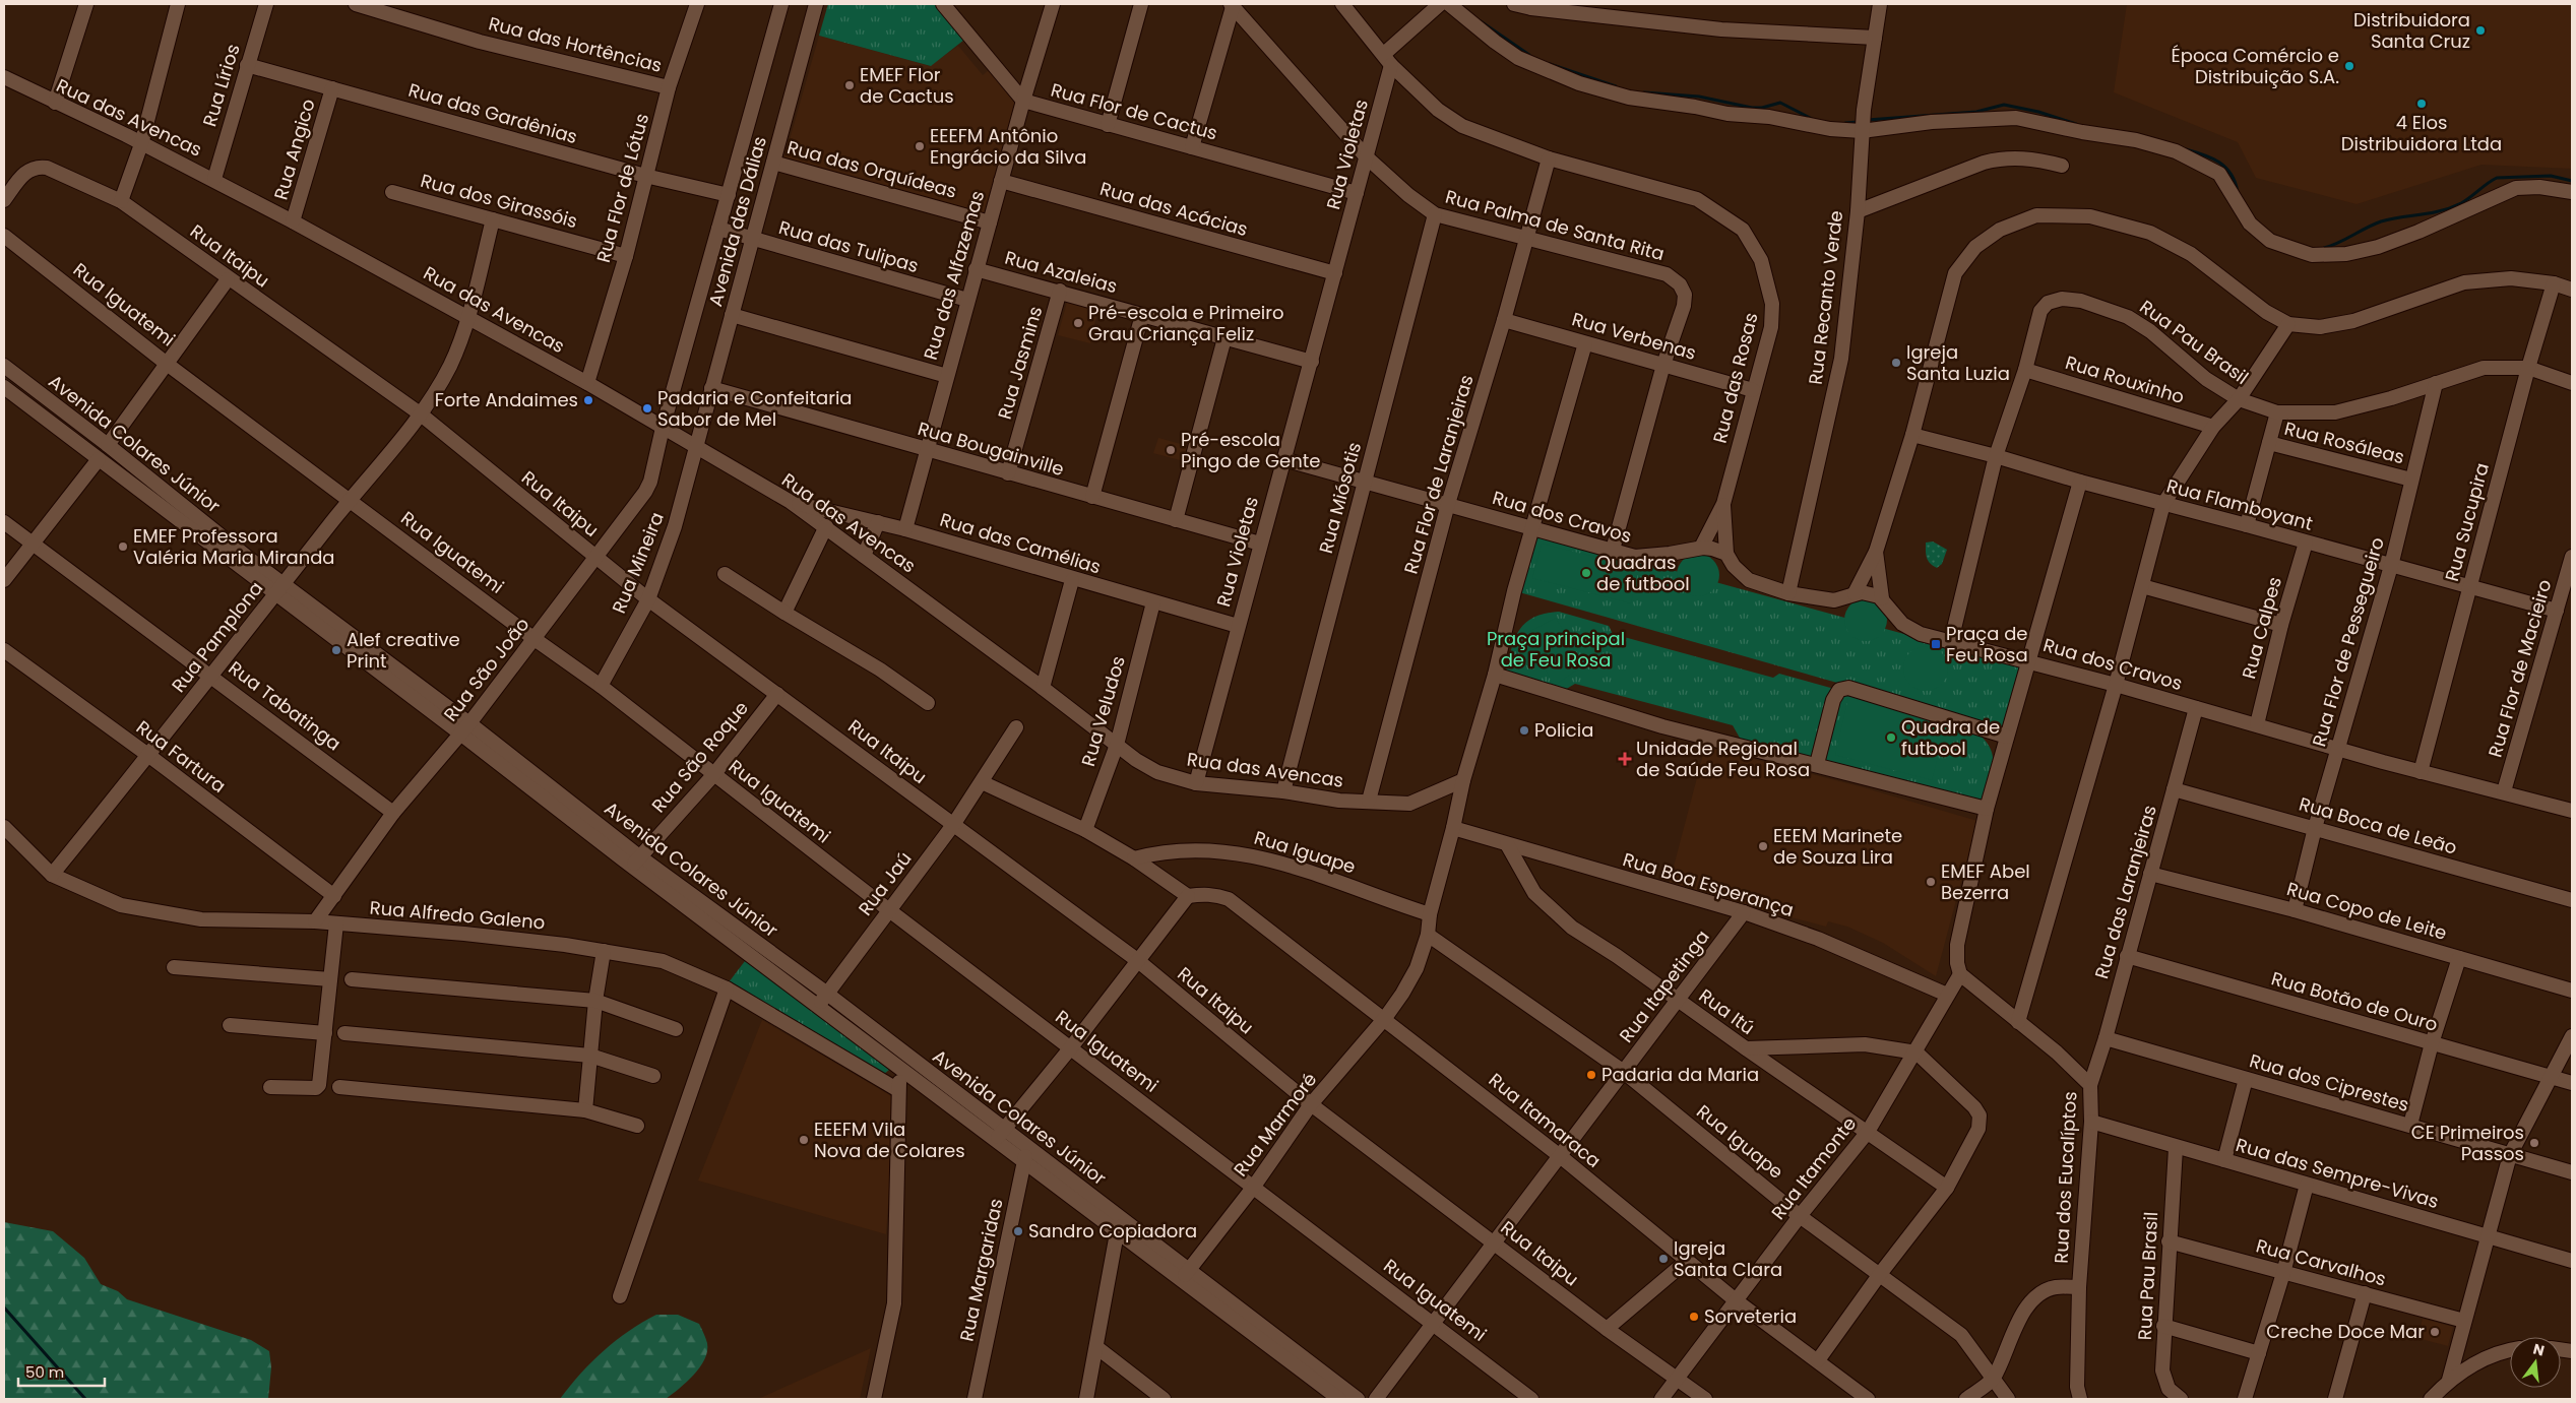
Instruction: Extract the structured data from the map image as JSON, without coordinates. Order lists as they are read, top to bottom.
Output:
{
  "streets": {
    "street": [
      "Rua das Hortências",
      "Rua Lírios",
      "Rua Flor de Cactus",
      "Rua das Gardênias",
      "Rua das Avencas",
      "Rua Angico",
      "Rua Violetas",
      "Rua das Orquídeas",
      "Rua Flor de Lótus",
      "Rua dos Girassóis",
      "Rua das Acácias",
      "Avenida das Dálias",
      "Rua Palma de Santa Rita",
      "Rua das Tulipas",
      "Rua Itaipu",
      "Rua Azaleias",
      "Rua das Alfazemas",
      "Rua Recanto Verde",
      "Rua Iguatemi",
      "Rua Verbenas",
      "Rua Pau Brasil",
      "Rua Jasmins",
      "Rua das Rosas",
      "Rua Rouxinho",
      "Rua Rosáleas",
      "Avenida Colares Júnior",
      "Rua Bougainville",
      "Rua Flor de Laranjeiras",
      "Rua Miósotis",
      "Rua Flamboyant",
      "Rua dos Cravos",
      "Rua Sucupira",
      "Rua das Camélias",
      "Rua Mineira",
      "Rua Calpes",
      "Rua Pamplona",
      "Rua Flor de Pessegueiro",
      "Rua Flor de Macieiro",
      "Rua São João",
      "Rua Tabatinga",
      "Rua Veludos",
      "Rua Fartura",
      "Rua São Roque",
      "Rua Boca de Leão",
      "Rua Iguape",
      "Rua Jaú",
      "Rua Boa Esperança",
      "Rua das Laranjeiras",
      "Rua Copo de Leite",
      "Rua Alfredo Galeno",
      "Rua Itapetinga",
      "Rua Botão de Ouro",
      "Rua Itú",
      "Rua dos Ciprestes",
      "Rua Itamaraca",
      "Rua Marmoré",
      "Rua Itamonte",
      "Rua das Sempre-Vivas",
      "Rua dos Eucalíptos",
      "Rua Carvalhos",
      "Rua Margaridas"
    ]
  },
  "crossings": [
    ["Rua das Hortências", "Rua Flor de Lótus"],
    ["Rua Lírios", "Rua das Gardênias"],
    ["Rua Lírios", "Rua das Avencas"],
    ["Rua Flor de Cactus", "Rua Violetas"],
    ["Rua Flor de Cactus", "Rua das Alfazemas"],
    ["Rua das Gardênias", "Rua Angico"],
    ["Rua das Gardênias", "Rua Flor de Lótus"],
    ["Rua das Gardênias", "Avenida das Dálias"],
    ["Rua das Avencas", "Rua Angico"],
    ["Rua das Avencas", "Rua Violetas"],
    ["Rua das Avencas", "Rua Flor de Lótus"],
    ["Rua das Avencas", "Avenida das Dálias"],
    ["Rua das Avencas", "Rua Flor de Laranjeiras"],
    ["Rua das Avencas", "Rua Miósotis"],
    ["Rua das Avencas", "Rua das Camélias"],
    ["Rua das Avencas", "Rua Mineira"],
    ["Rua das Avencas", "Rua Pamplona"],
    ["Rua das Avencas", "Rua São João"],
    ["Rua das Avencas", "Rua Veludos"],
    ["Rua Violetas", "Rua das Acácias"],
    ["Rua Violetas", "Rua Palma de Santa Rita"],
    ["Rua Violetas", "Rua Azaleias"],
    ["Rua Violetas", "Rua das Rosas"],
    ["Rua Violetas", "Rua Bougainville"],
    ["Rua Violetas", "Rua dos Cravos"],
    ["Rua Violetas", "Rua das Camélias"],
    ["Rua das Orquídeas", "Avenida das Dálias"],
    ["Rua das Orquídeas", "Rua das Alfazemas"],
    ["Rua Flor de Lótus", "Rua dos Girassóis"],
    ["Rua dos Girassóis", "Rua Pamplona"],
    ["Rua das Acácias", "Rua das Alfazemas"],
    ["Avenida das Dálias", "Rua das Tulipas"],
    ["Avenida das Dálias", "Rua Bougainville"],
    ["Avenida das Dálias", "Rua Mineira"],
    ["Avenida das Dálias", "Rua São João"],
    ["Rua Palma de Santa Rita", "Rua Verbenas"],
    ["Rua Palma de Santa Rita", "Rua Flor de Laranjeiras"],
    ["Rua Palma de Santa Rita", "Rua Miósotis"],
    ["Rua Palma de Santa Rita", "Rua dos Cravos"],
    ["Rua das Tulipas", "Rua das Alfazemas"],
    ["Rua Itaipu", "Rua Mineira"],
    ["Rua Itaipu", "Rua Pamplona"],
    ["Rua Itaipu", "Rua São João"],
    ["Rua Itaipu", "Rua São Roque"],
    ["Rua Itaipu", "Rua Jaú"],
    ["Rua Itaipu", "Rua Itapetinga"],
    ["Rua Itaipu", "Rua Marmoré"],
    ["Rua Itaipu", "Rua Itamonte"],
    ["Rua Azaleias", "Rua das Alfazemas"],
    ["Rua Azaleias", "Rua Jasmins"],
    ["Rua das Alfazemas", "Rua Bougainville"],
    ["Rua das Alfazemas", "Rua das Camélias"],
    ["Rua Iguatemi", "Rua Mineira"],
    ["Rua Iguatemi", "Rua Pamplona"],
    ["Rua Iguatemi", "Rua São João"],
    ["Rua Iguatemi", "Rua São Roque"],
    ["Rua Iguatemi", "Rua Jaú"],
    ["Rua Iguatemi", "Rua Itapetinga"],
    ["Rua Iguatemi", "Rua Marmoré"],
    ["Rua Verbenas", "Rua das Rosas"],
    ["Rua Verbenas", "Rua Flor de Laranjeiras"],
    ["Rua Pau Brasil", "Rua Rouxinho"],
    ["Rua Pau Brasil", "Rua Flamboyant"],
    ["Rua Pau Brasil", "Rua dos Cravos"],
    ["Rua Pau Brasil", "Rua Sucupira"],
    ["Rua Pau Brasil", "Rua Flor de Pessegueiro"],
    ["Rua Pau Brasil", "Rua das Sempre-Vivas"],
    ["Rua Pau Brasil", "Rua Carvalhos"],
    ["Rua Jasmins", "Rua Bougainville"],
    ["Rua das Rosas", "Rua Flor de Laranjeiras"],
    ["Rua das Rosas", "Rua dos Cravos"],
    ["Rua Rosáleas", "Rua Flor de Pessegueiro"],
    ["Avenida Colares Júnior", "Rua Pamplona"],
    ["Avenida Colares Júnior", "Rua São João"],
    ["Avenida Colares Júnior", "Rua São Roque"],
    ["Avenida Colares Júnior", "Rua Jaú"],
    ["Avenida Colares Júnior", "Rua Marmoré"],
    ["Avenida Colares Júnior", "Rua Margaridas"],
    ["Rua Flor de Laranjeiras", "Rua dos Cravos"],
    ["Rua Miósotis", "Rua dos Cravos"],
    ["Rua Flamboyant", "Rua Sucupira"],
    ["Rua Flamboyant", "Rua Calpes"],
    ["Rua Flamboyant", "Rua Flor de Pessegueiro"],
    ["Rua Flamboyant", "Rua Flor de Macieiro"],
    ["Rua dos Cravos", "Rua Sucupira"],
    ["Rua dos Cravos", "Rua Calpes"],
    ["Rua dos Cravos", "Rua Flor de Pessegueiro"],
    ["Rua dos Cravos", "Rua Flor de Macieiro"],
    ["Rua dos Cravos", "Rua das Laranjeiras"],
    ["Rua das Camélias", "Rua Veludos"],
    ["Rua Pamplona", "Rua Tabatinga"],
    ["Rua Pamplona", "Rua Fartura"],
    ["Rua Pamplona", "Rua Alfredo Galeno"],
    ["Rua Flor de Pessegueiro", "Rua Boca de Leão"],
    ["Rua Flor de Pessegueiro", "Rua Copo de Leite"],
    ["Rua São João", "Rua Tabatinga"],
    ["Rua São João", "Rua Fartura"],
    ["Rua São João", "Rua Alfredo Galeno"],
    ["Rua Boca de Leão", "Rua das Laranjeiras"],
    ["Rua Iguape", "Rua Itapetinga"],
    ["Rua Iguape", "Rua Marmoré"],
    ["Rua Iguape", "Rua Itamonte"],
    ["Rua Boa Esperança", "Rua Itapetinga"],
    ["Rua Boa Esperança", "Rua Itú"],
    ["Rua Boa Esperança", "Rua Itamonte"],
    ["Rua das Laranjeiras", "Rua Copo de Leite"],
    ["Rua das Laranjeiras", "Rua Botão de Ouro"],
    ["Rua das Laranjeiras", "Rua dos Ciprestes"],
    ["Rua das Laranjeiras", "Rua dos Eucalíptos"],
    ["Rua Itapetinga", "Rua Itú"],
    ["Rua Itapetinga", "Rua Itamaraca"],
    ["Rua Itú", "Rua Itamonte"],
    ["Rua Itamaraca", "Rua Marmoré"],
    ["Rua Itamaraca", "Rua Itamonte"],
    ["Rua Itamonte", "Rua dos Eucalíptos"],
    ["Rua das Sempre-Vivas", "Rua dos Eucalíptos"]
  ],
  "parks": ["Praça principal de Feu Rosa"],
  "places": {
    "other": [
      "Distribuidora Santa Cruz",
      "Época Comércio e Distribuição S.A.",
      "EMEF Flor de Cactus",
      "4 Elos Distribuidora Ltda",
      "EEEFM Antônio Engrácio da Silva",
      "Pré-escola e Primeiro Grau Criança Feliz",
      "Igreja Santa Luzia",
      "Forte Andaimes",
      "Padaria e Confeitaria Sabor de Mel",
      "Pré-escola Pingo de Gente",
      "EMEF Professora Valéria Maria Miranda",
      "Quadras de futbool",
      "Alef creative Print",
      "Policia",
      "Quadra de futbool",
      "EEEM Marinete de Souza Lira",
      "EMEF Abel Bezerra",
      "Padaria da Maria",
      "EEEFM Vila Nova de Colares",
      "CE Primeiros Passos",
      "Sandro Copiadora",
      "Igreja Santa Clara",
      "Sorveteria",
      "Creche Doce Mar"
    ],
    "transit": ["Praça de Feu Rosa"],
    "health": ["Unidade Regional de Saúde Feu Rosa"]
  },
  "scale_bar": "50 m",
  "north": "top"
}
